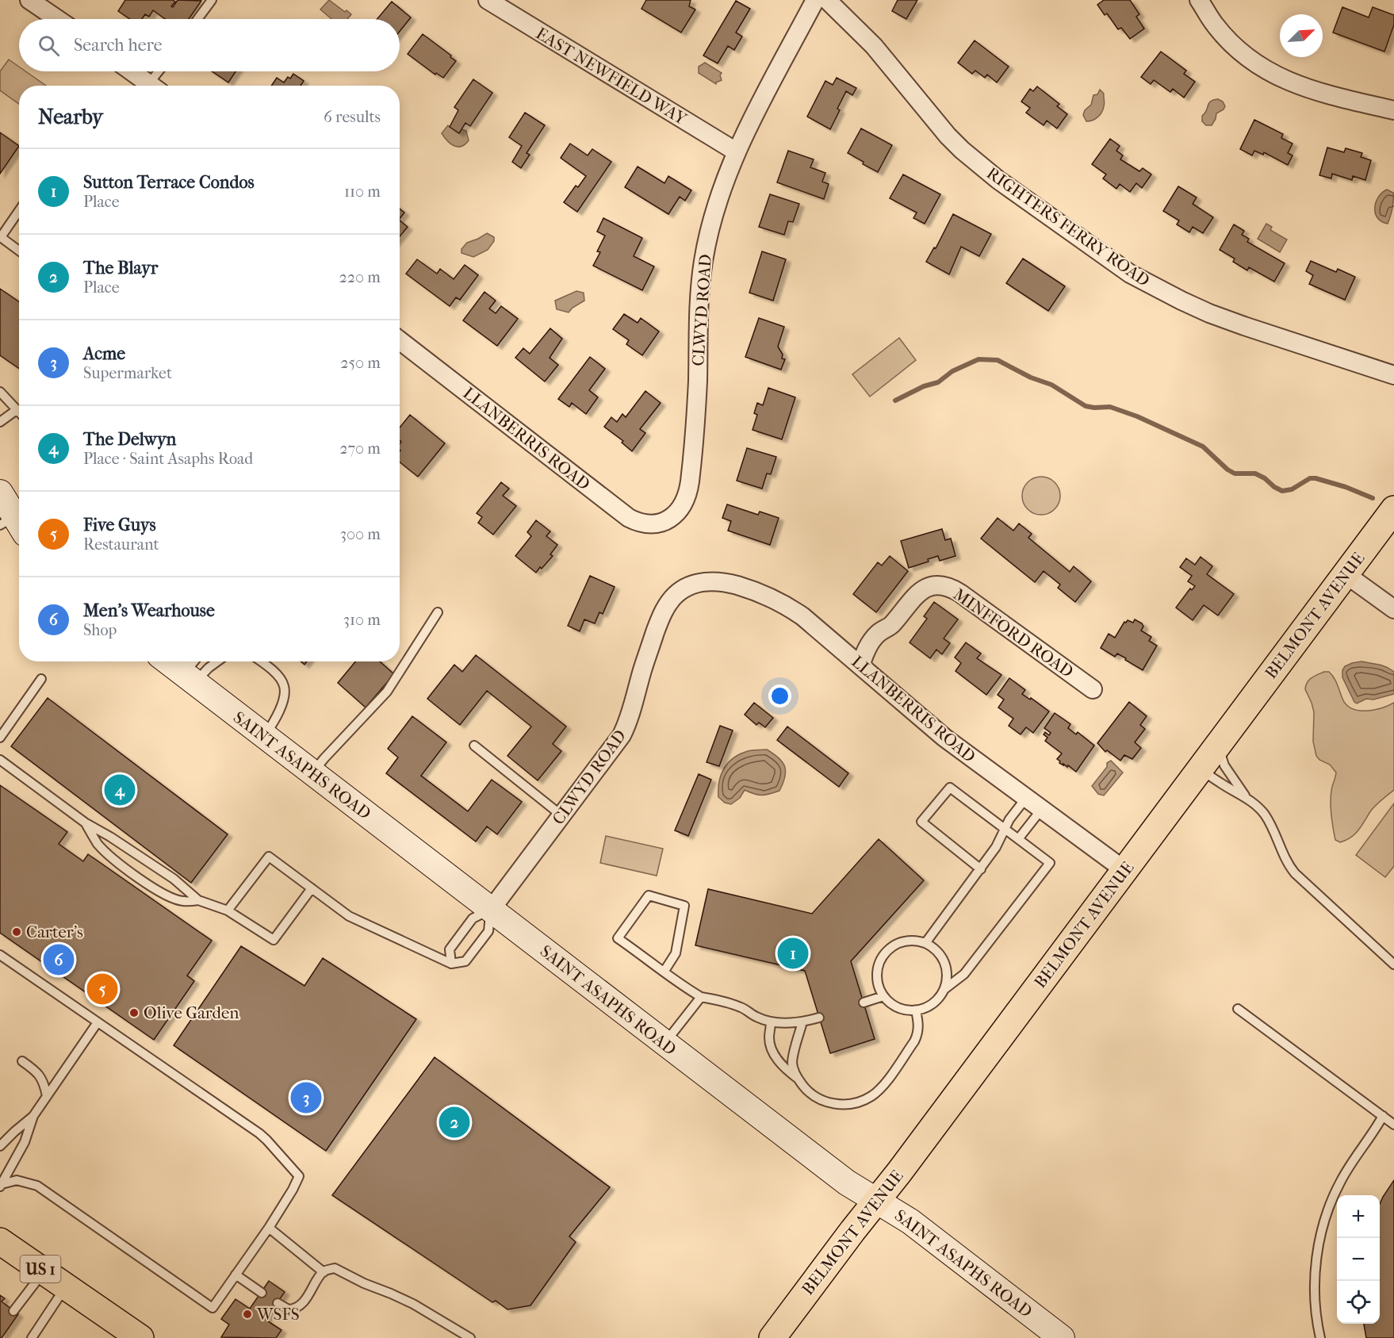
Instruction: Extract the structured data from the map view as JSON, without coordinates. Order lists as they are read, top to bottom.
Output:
{
  "streets": {
    "main road": ["BELMONT AVENUE", "US 1"],
    "street": [
      "EAST NEWFIELD WAY",
      "RIGHTERS FERRY ROAD",
      "CLWYD ROAD",
      "LLANBERRIS ROAD",
      "MINFFORD ROAD",
      "SAINT ASAPHS ROAD"
    ]
  },
  "crossings": [
    ["EAST NEWFIELD WAY", "CLWYD ROAD"],
    ["CLWYD ROAD", "LLANBERRIS ROAD"],
    ["CLWYD ROAD", "SAINT ASAPHS ROAD"],
    ["LLANBERRIS ROAD", "BELMONT AVENUE"],
    ["LLANBERRIS ROAD", "MINFFORD ROAD"],
    ["BELMONT AVENUE", "SAINT ASAPHS ROAD"]
  ],
  "places": ["Carter's", "Olive Garden", "WSFS"],
  "north": "top right",
  "page": {
    "search": "Search here",
    "heading": ["Nearby", "6 results"],
    "list": [
      {
        "mark": "1",
        "name": "Sutton Terrace Condos",
        "note": "Place",
        "value": "110 m"
      },
      {
        "mark": "2",
        "name": "The Blayr",
        "note": "Place",
        "value": "220 m"
      },
      {
        "mark": "3",
        "name": "Acme",
        "note": "Supermarket",
        "value": "250 m"
      },
      {
        "mark": "4",
        "name": "The Delwyn",
        "note": "Place · Saint Asaphs Road",
        "value": "270 m"
      },
      {
        "mark": "5",
        "name": "Five Guys",
        "note": "Restaurant",
        "value": "300 m"
      },
      {
        "mark": "6",
        "name": "Men's Wearhouse",
        "note": "Shop",
        "value": "310 m"
      }
    ],
    "pins": [
      "4",
      "1",
      "6",
      "5",
      "3",
      "2"
    ],
    "map_buttons": ["+", "−"]
  }
}
